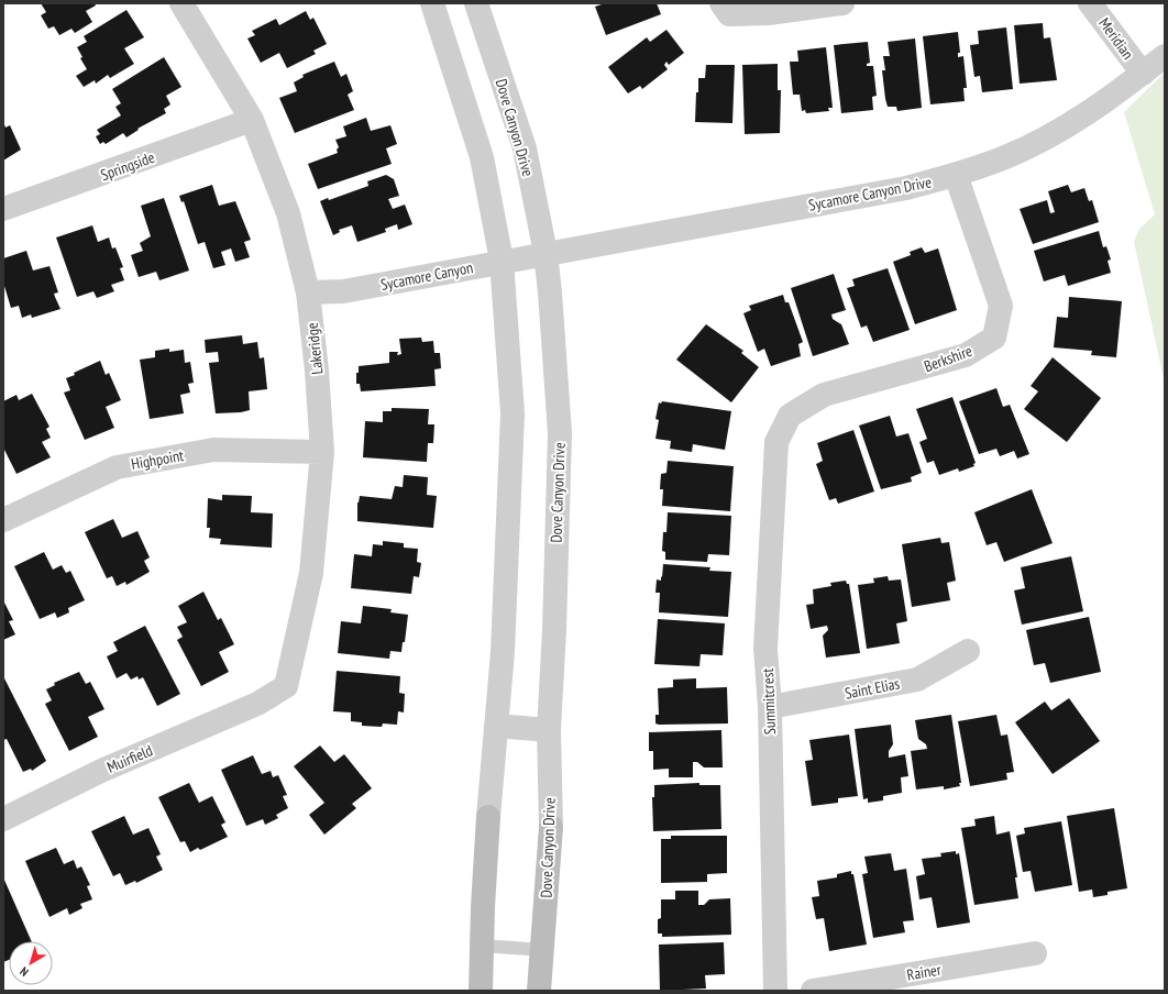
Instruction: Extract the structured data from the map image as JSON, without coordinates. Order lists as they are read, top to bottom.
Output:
{
  "streets": {
    "street": [
      "Meridian",
      "Dove Canyon Drive",
      "Springside",
      "Sycamore Canyon Drive",
      "Sycamore Canyon",
      "Lakeridge",
      "Berkshire",
      "Highpoint",
      "Saint Elias",
      "Summitcrest",
      "Muirfield",
      "Rainer"
    ]
  },
  "crossings": [
    ["Meridian", "Sycamore Canyon Drive"],
    ["Dove Canyon Drive", "Sycamore Canyon Drive"],
    ["Dove Canyon Drive", "Sycamore Canyon"],
    ["Springside", "Lakeridge"],
    ["Sycamore Canyon Drive", "Sycamore Canyon"],
    ["Sycamore Canyon Drive", "Berkshire"],
    ["Sycamore Canyon", "Lakeridge"],
    ["Lakeridge", "Highpoint"],
    ["Lakeridge", "Muirfield"],
    ["Berkshire", "Summitcrest"],
    ["Saint Elias", "Summitcrest"]
  ],
  "north": "bottom left"
}
